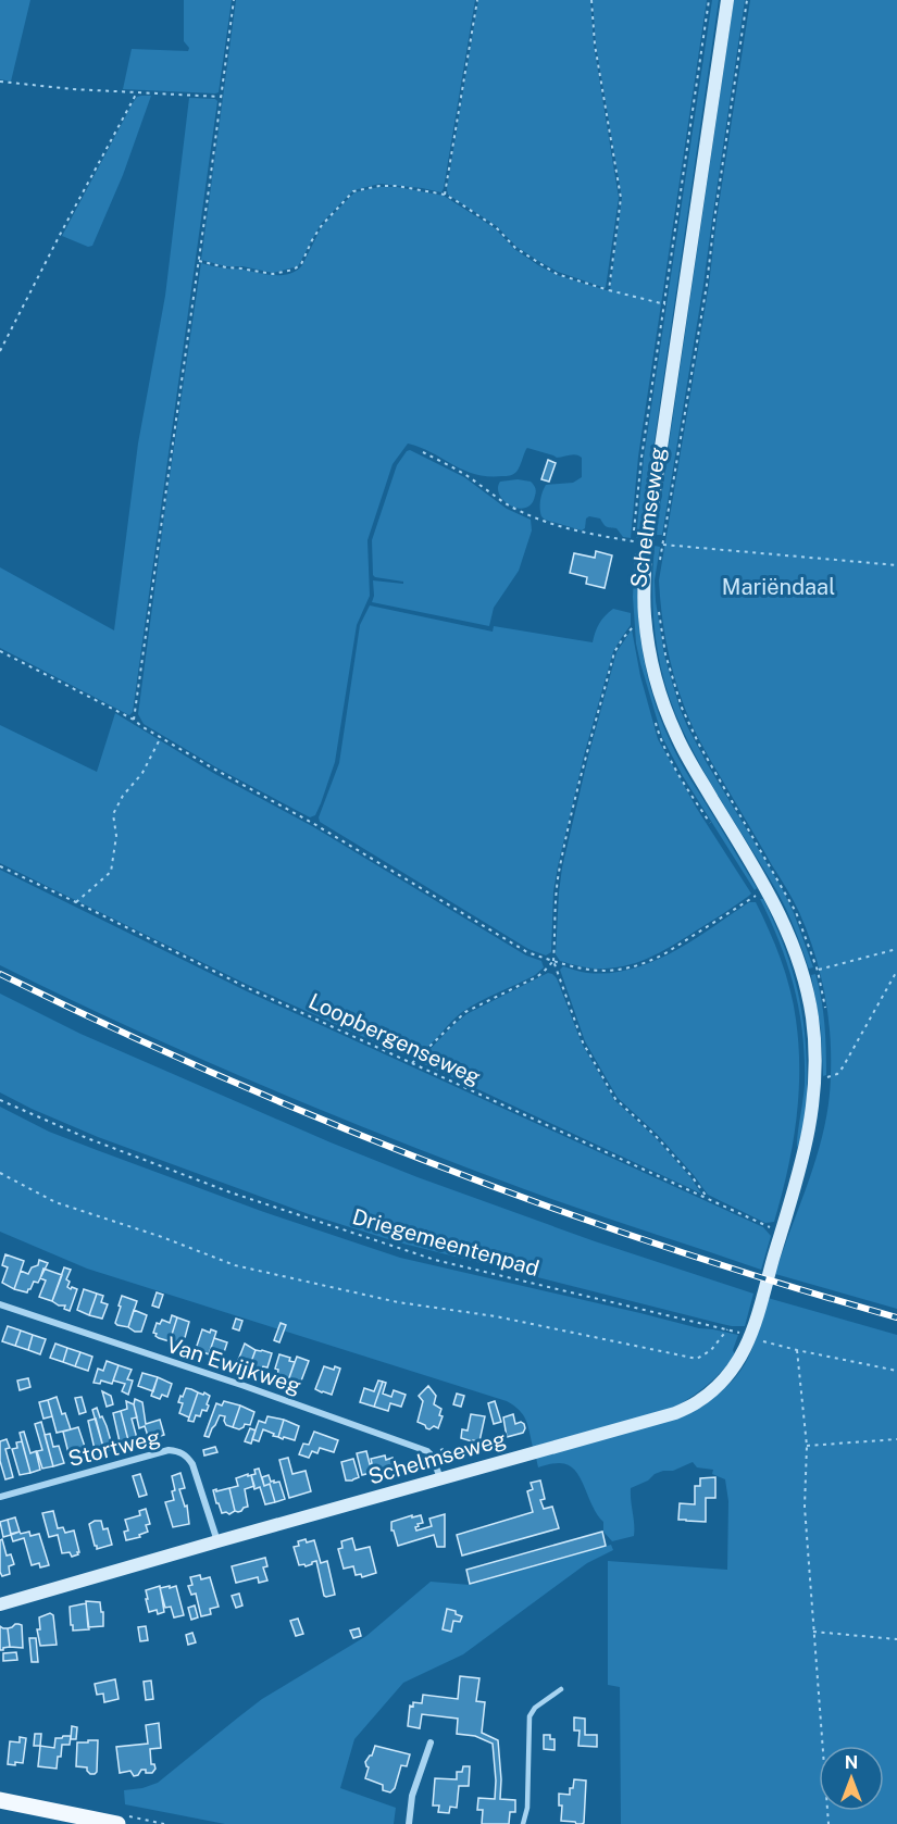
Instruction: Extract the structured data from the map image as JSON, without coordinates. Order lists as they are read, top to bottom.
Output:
{
  "streets": {
    "main road": ["Schelmseweg"],
    "street": ["Van Ewijkweg", "Stortweg"],
    "path": ["Loopbergenseweg", "Driegemeentenpad"]
  },
  "crossings": [
    ["Schelmseweg", "Loopbergenseweg"],
    ["Schelmseweg", "Driegemeentenpad"],
    ["Schelmseweg", "Stortweg"]
  ],
  "parks": ["Mariëndaal"],
  "north": "top"
}
